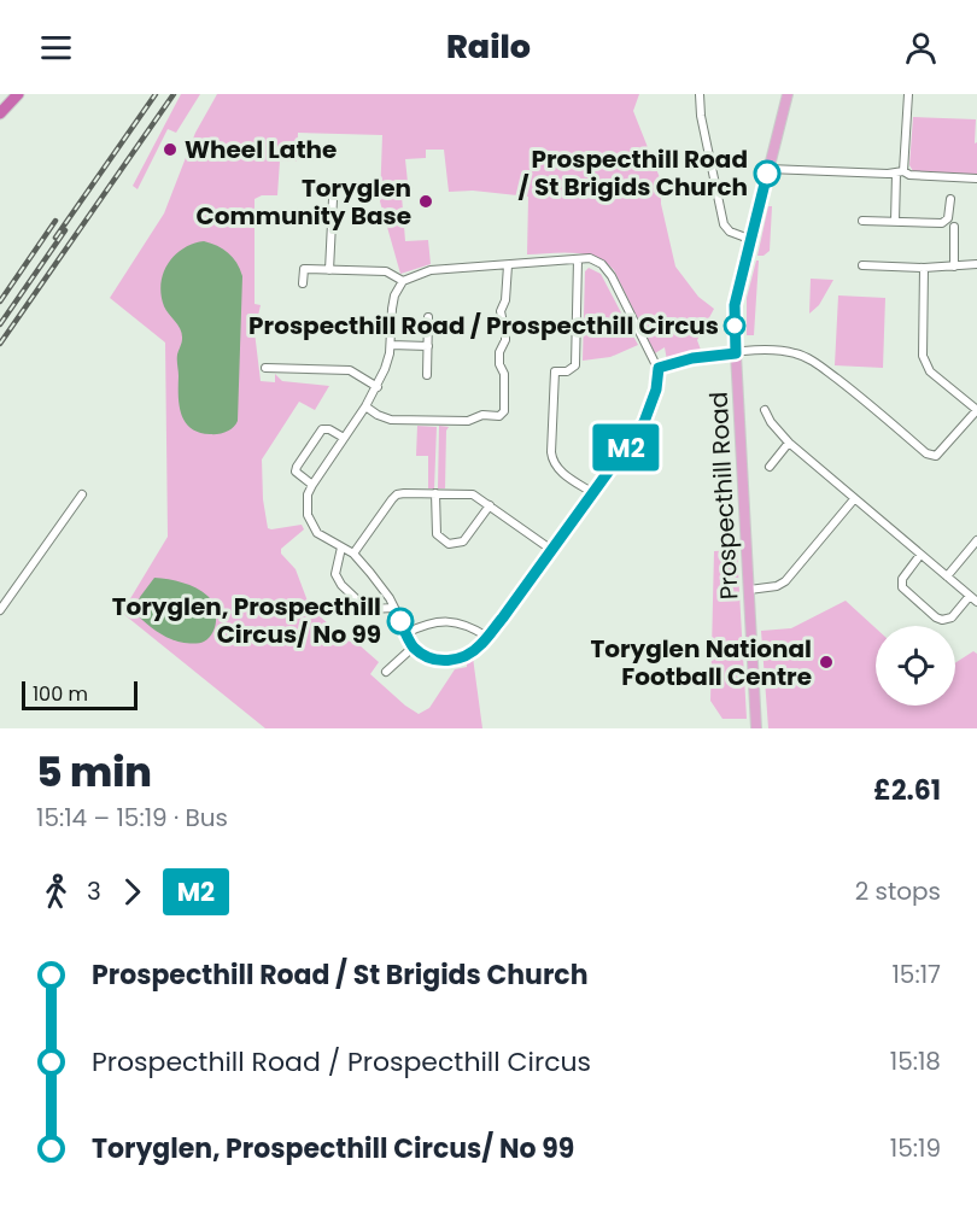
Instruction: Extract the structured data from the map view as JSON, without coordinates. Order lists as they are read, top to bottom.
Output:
{
  "streets": {
    "main road": ["Prospecthill Road"]
  },
  "places": [
    "Wheel Lathe",
    "Prospecthill Road / St Brigids Church",
    "Toryglen Community Base",
    "Prospecthill Road / Prospecthill Circus",
    "Toryglen, Prospecthill Circus/ No 99",
    "Toryglen National Football Centre"
  ],
  "lines": ["bus line M2"],
  "scale_bar": "100 m",
  "page": {
    "header": "Railo",
    "on_map": "M2",
    "scale": "100 m",
    "heading": ["5 min", "15:14 – 15:19 · Bus", "£2.61"],
    "legs": ["3", "M2", "2 stops"],
    "list": [
      {
        "name": "Prospecthill Road / St Brigids Church",
        "value": "15:17"
      },
      {
        "name": "Prospecthill Road / Prospecthill Circus",
        "value": "15:18"
      },
      {
        "name": "Toryglen, Prospecthill Circus/ No 99",
        "value": "15:19"
      }
    ]
  }
}
